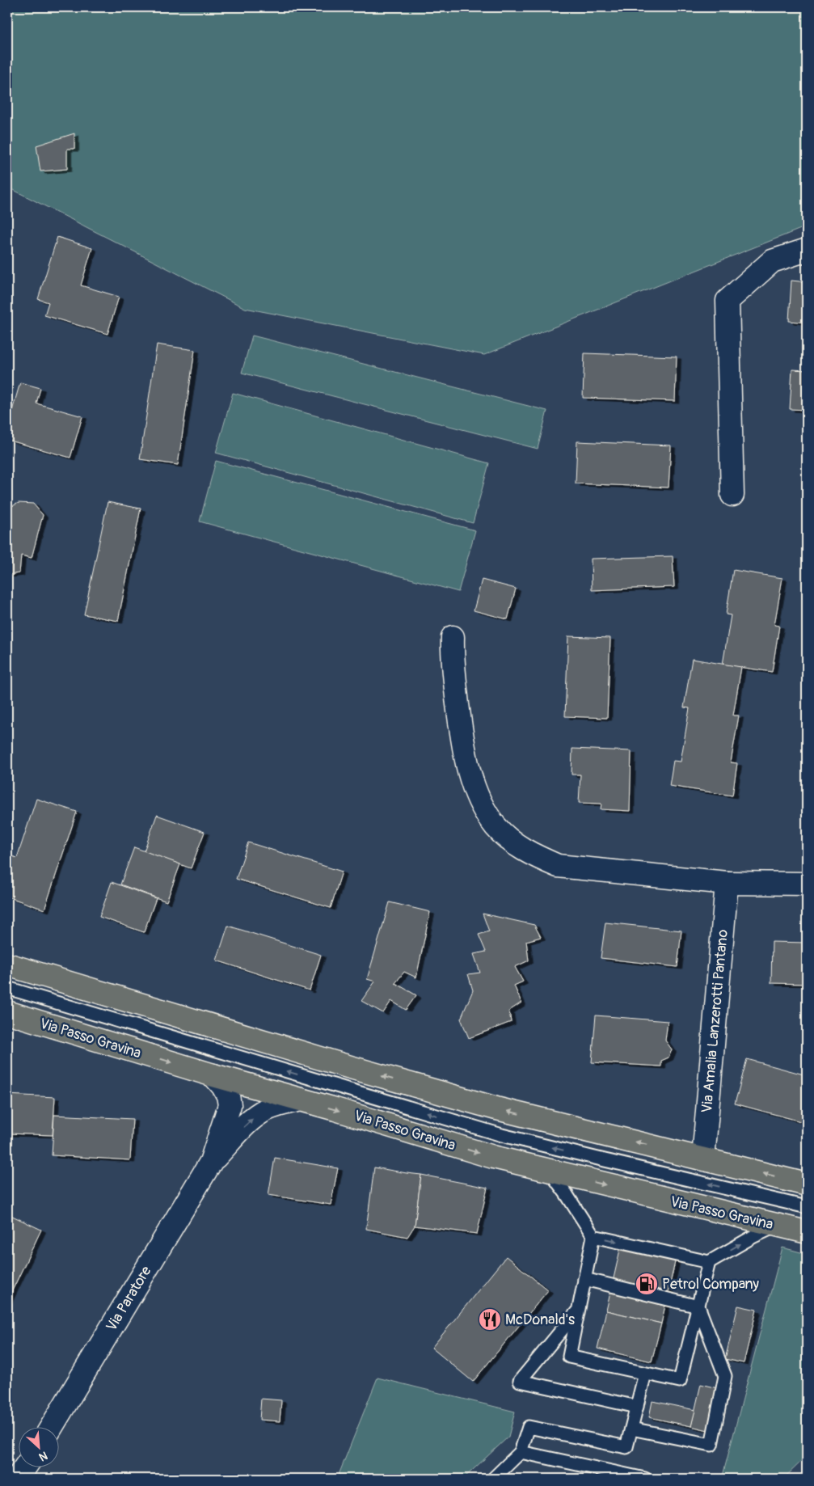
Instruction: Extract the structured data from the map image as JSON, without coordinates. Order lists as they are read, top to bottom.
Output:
{
  "streets": {
    "main road": ["Via Passo Gravina"],
    "street": ["Via Amalia Lanzerotti Pantano", "Via Paratore"]
  },
  "crossings": [
    ["Via Passo Gravina", "Via Paratore"]
  ],
  "places": {
    "fuel station": ["Petrol Company"],
    "restaurant": ["McDonald's"]
  },
  "north": "bottom right"
}
